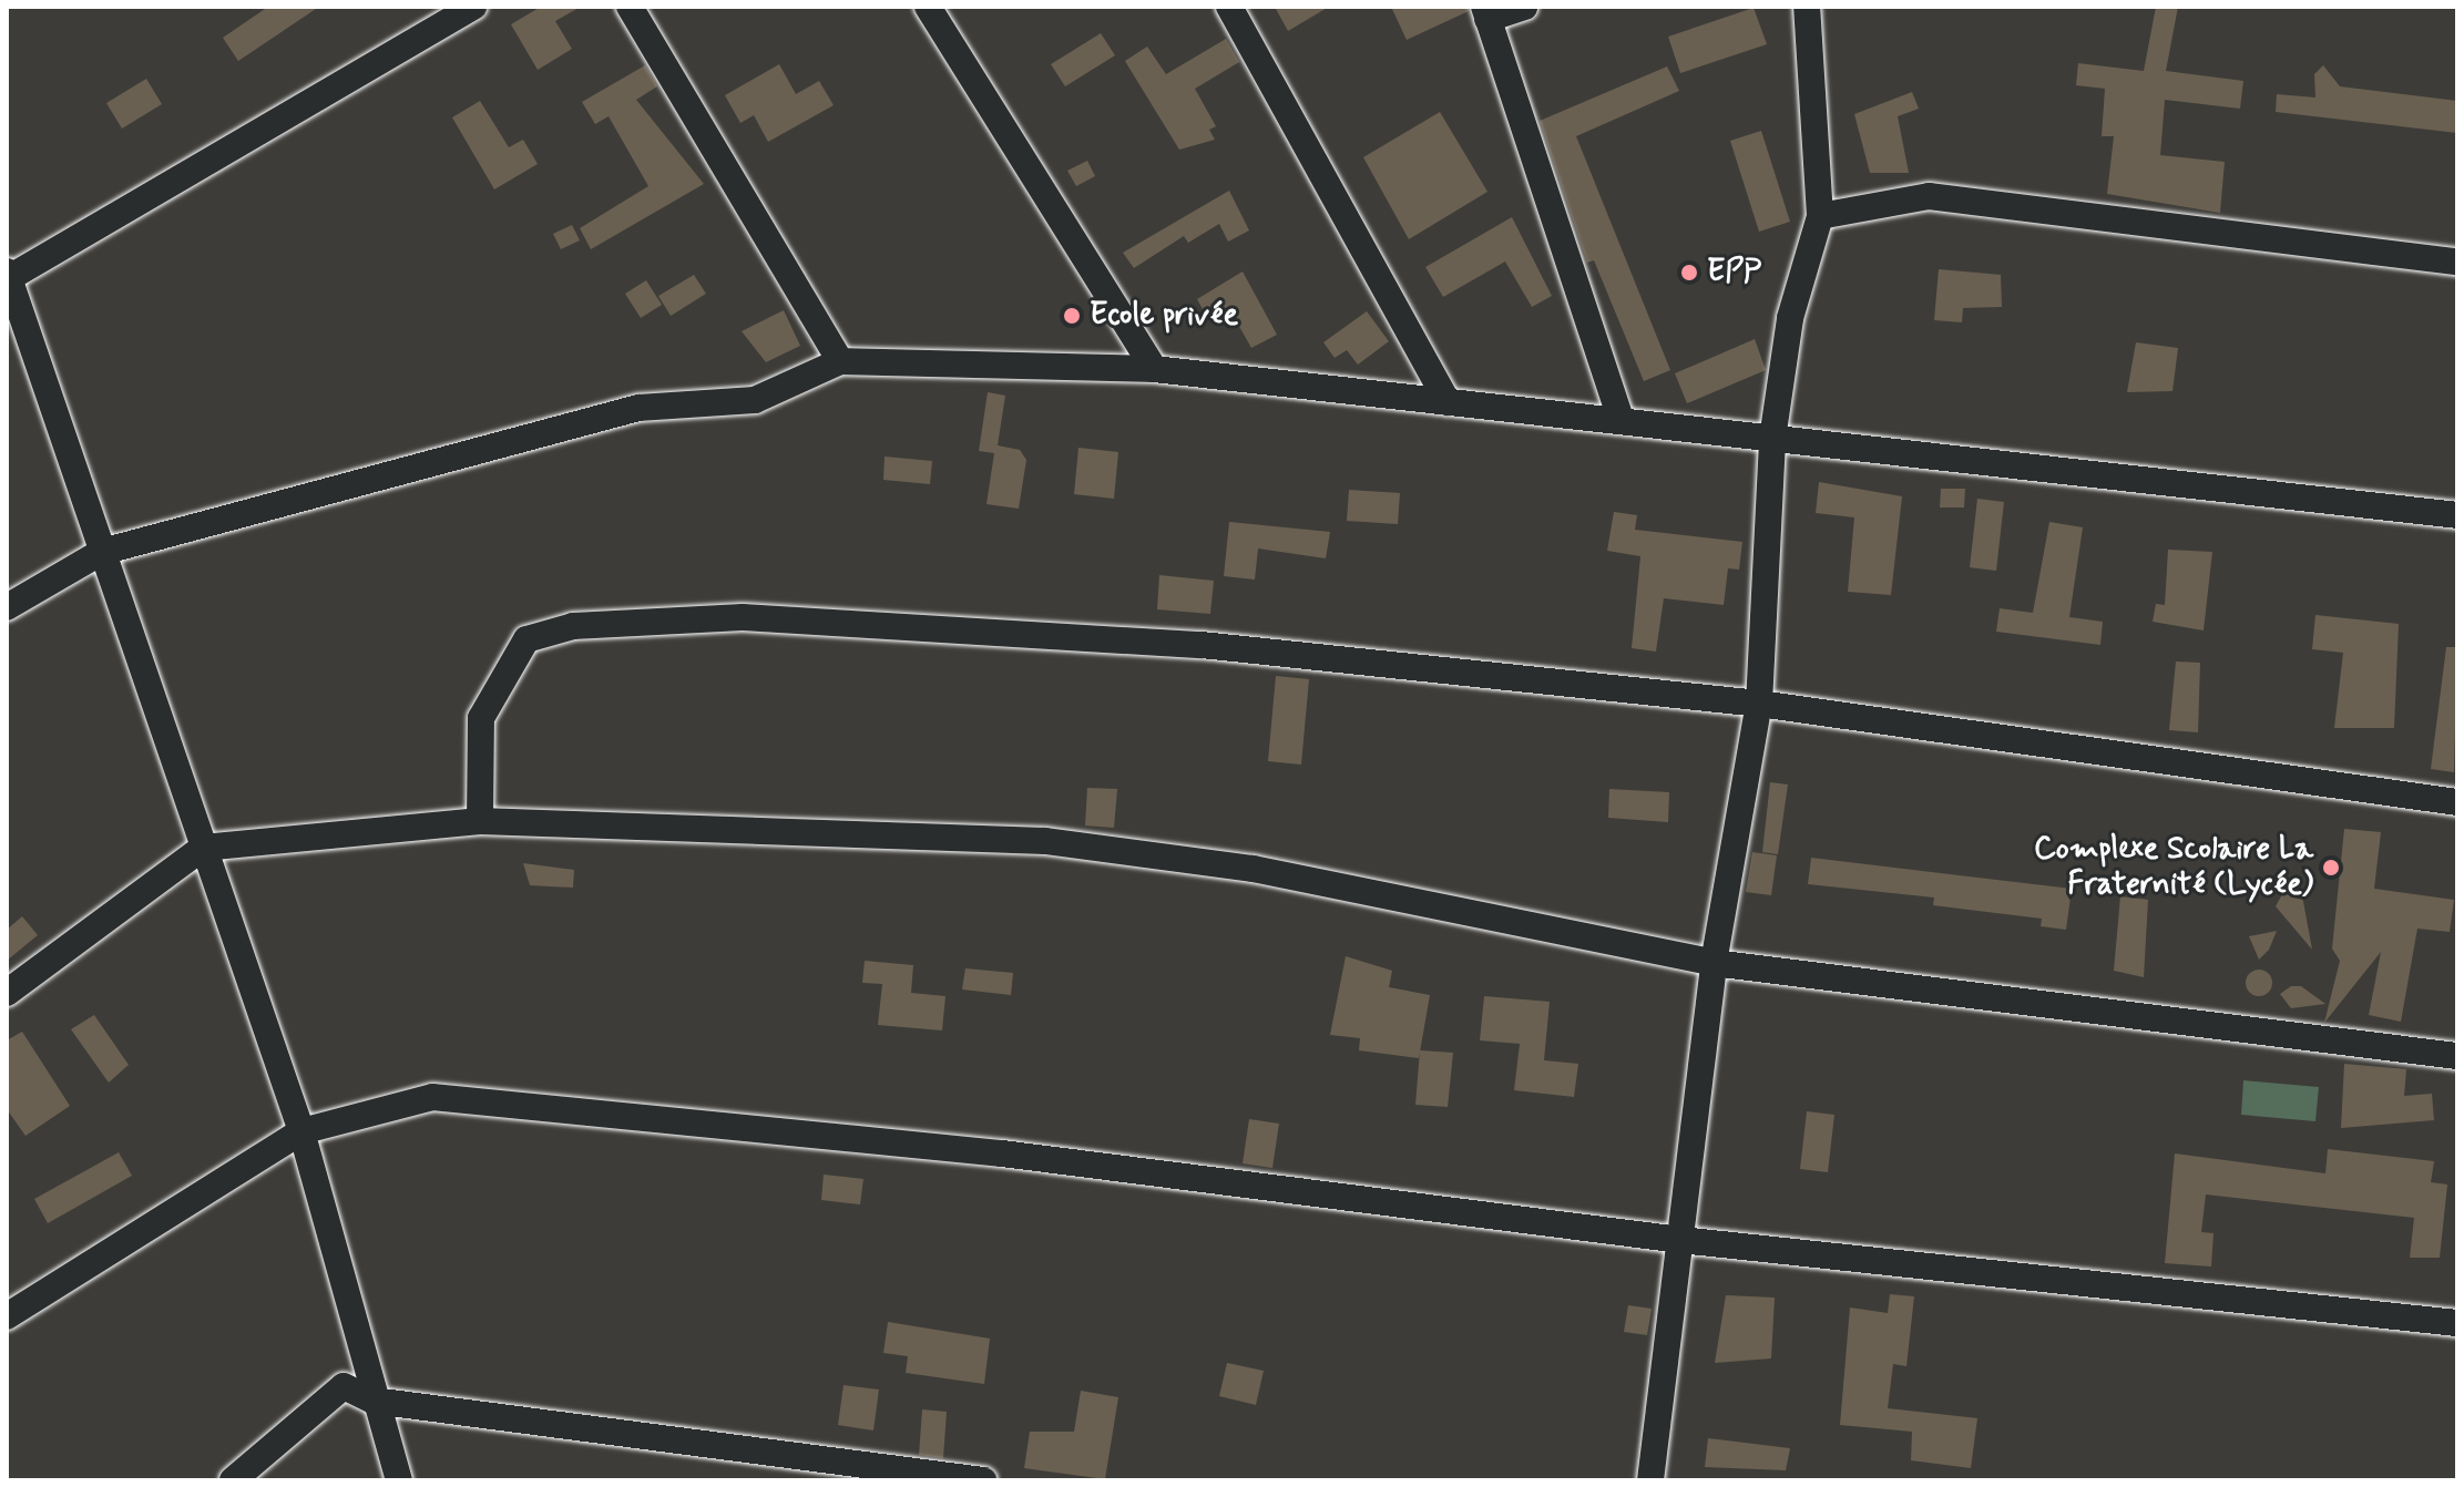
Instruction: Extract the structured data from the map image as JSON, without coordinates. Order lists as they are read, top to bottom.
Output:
{
  "places": ["EPP", "Ecole privée", "Complexe Scolaire La Fraternité (Lycée)"]
}
